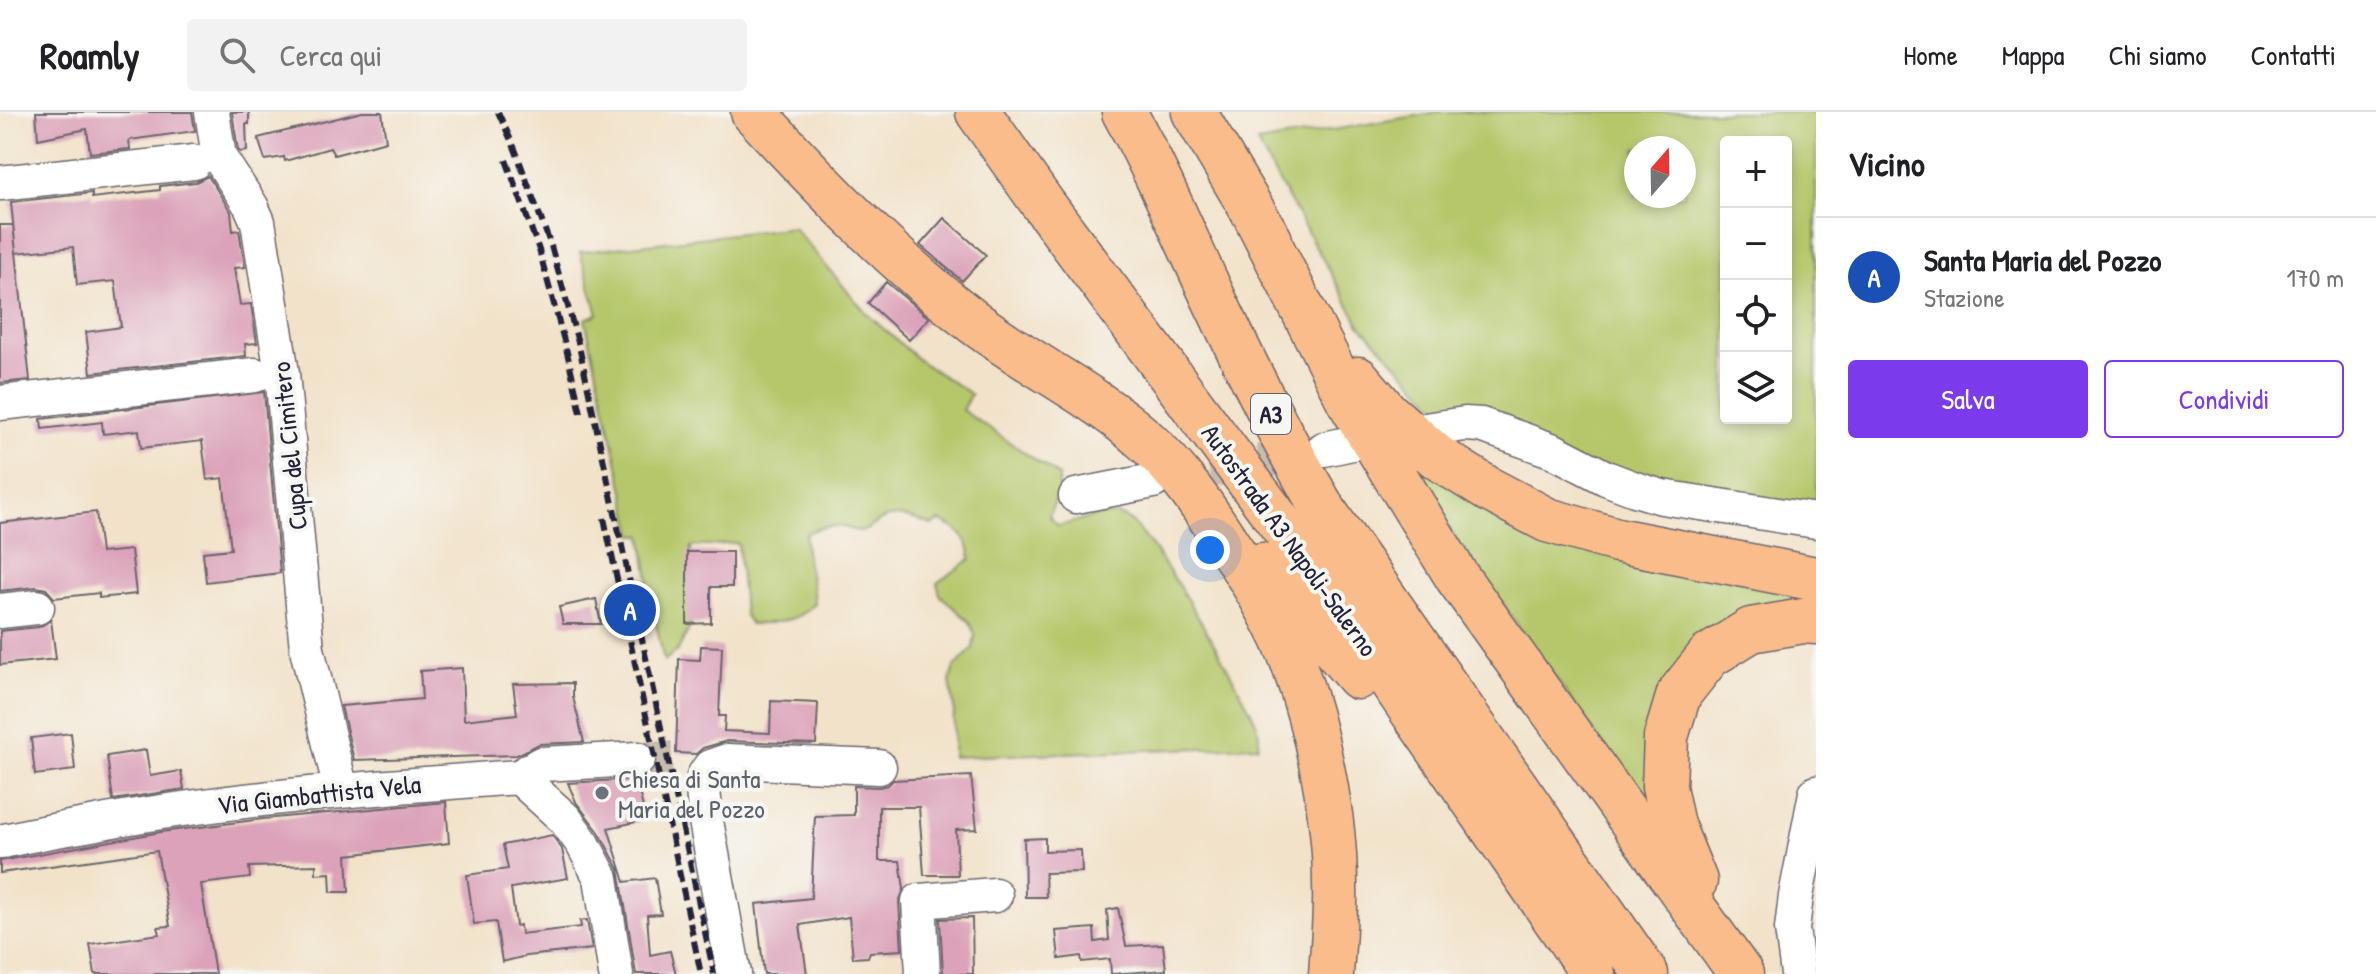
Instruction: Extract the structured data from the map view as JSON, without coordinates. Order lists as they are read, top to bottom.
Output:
{
  "streets": {
    "highway": ["A3", "Autostrada A3 Napoli-Salerno"],
    "street": ["Cupa del Cimitero", "Via Giambattista Vela"]
  },
  "crossings": [
    ["A3", "Autostrada A3 Napoli-Salerno"],
    ["Cupa del Cimitero", "Via Giambattista Vela"]
  ],
  "places": ["Chiesa di Santa Maria del Pozzo"],
  "north": "top",
  "page": {
    "header": "Roamly",
    "search": "Cerca qui",
    "nav": [
      "Home",
      "Mappa",
      "Chi siamo",
      "Contatti"
    ],
    "heading": "Vicino",
    "map_buttons": ["+", "−"],
    "list": [
      {
        "mark": "A",
        "name": "Santa Maria del Pozzo",
        "note": "Stazione",
        "value": "170 m"
      }
    ],
    "buttons": ["Salva", "Condividi"],
    "pins": "A"
  }
}
